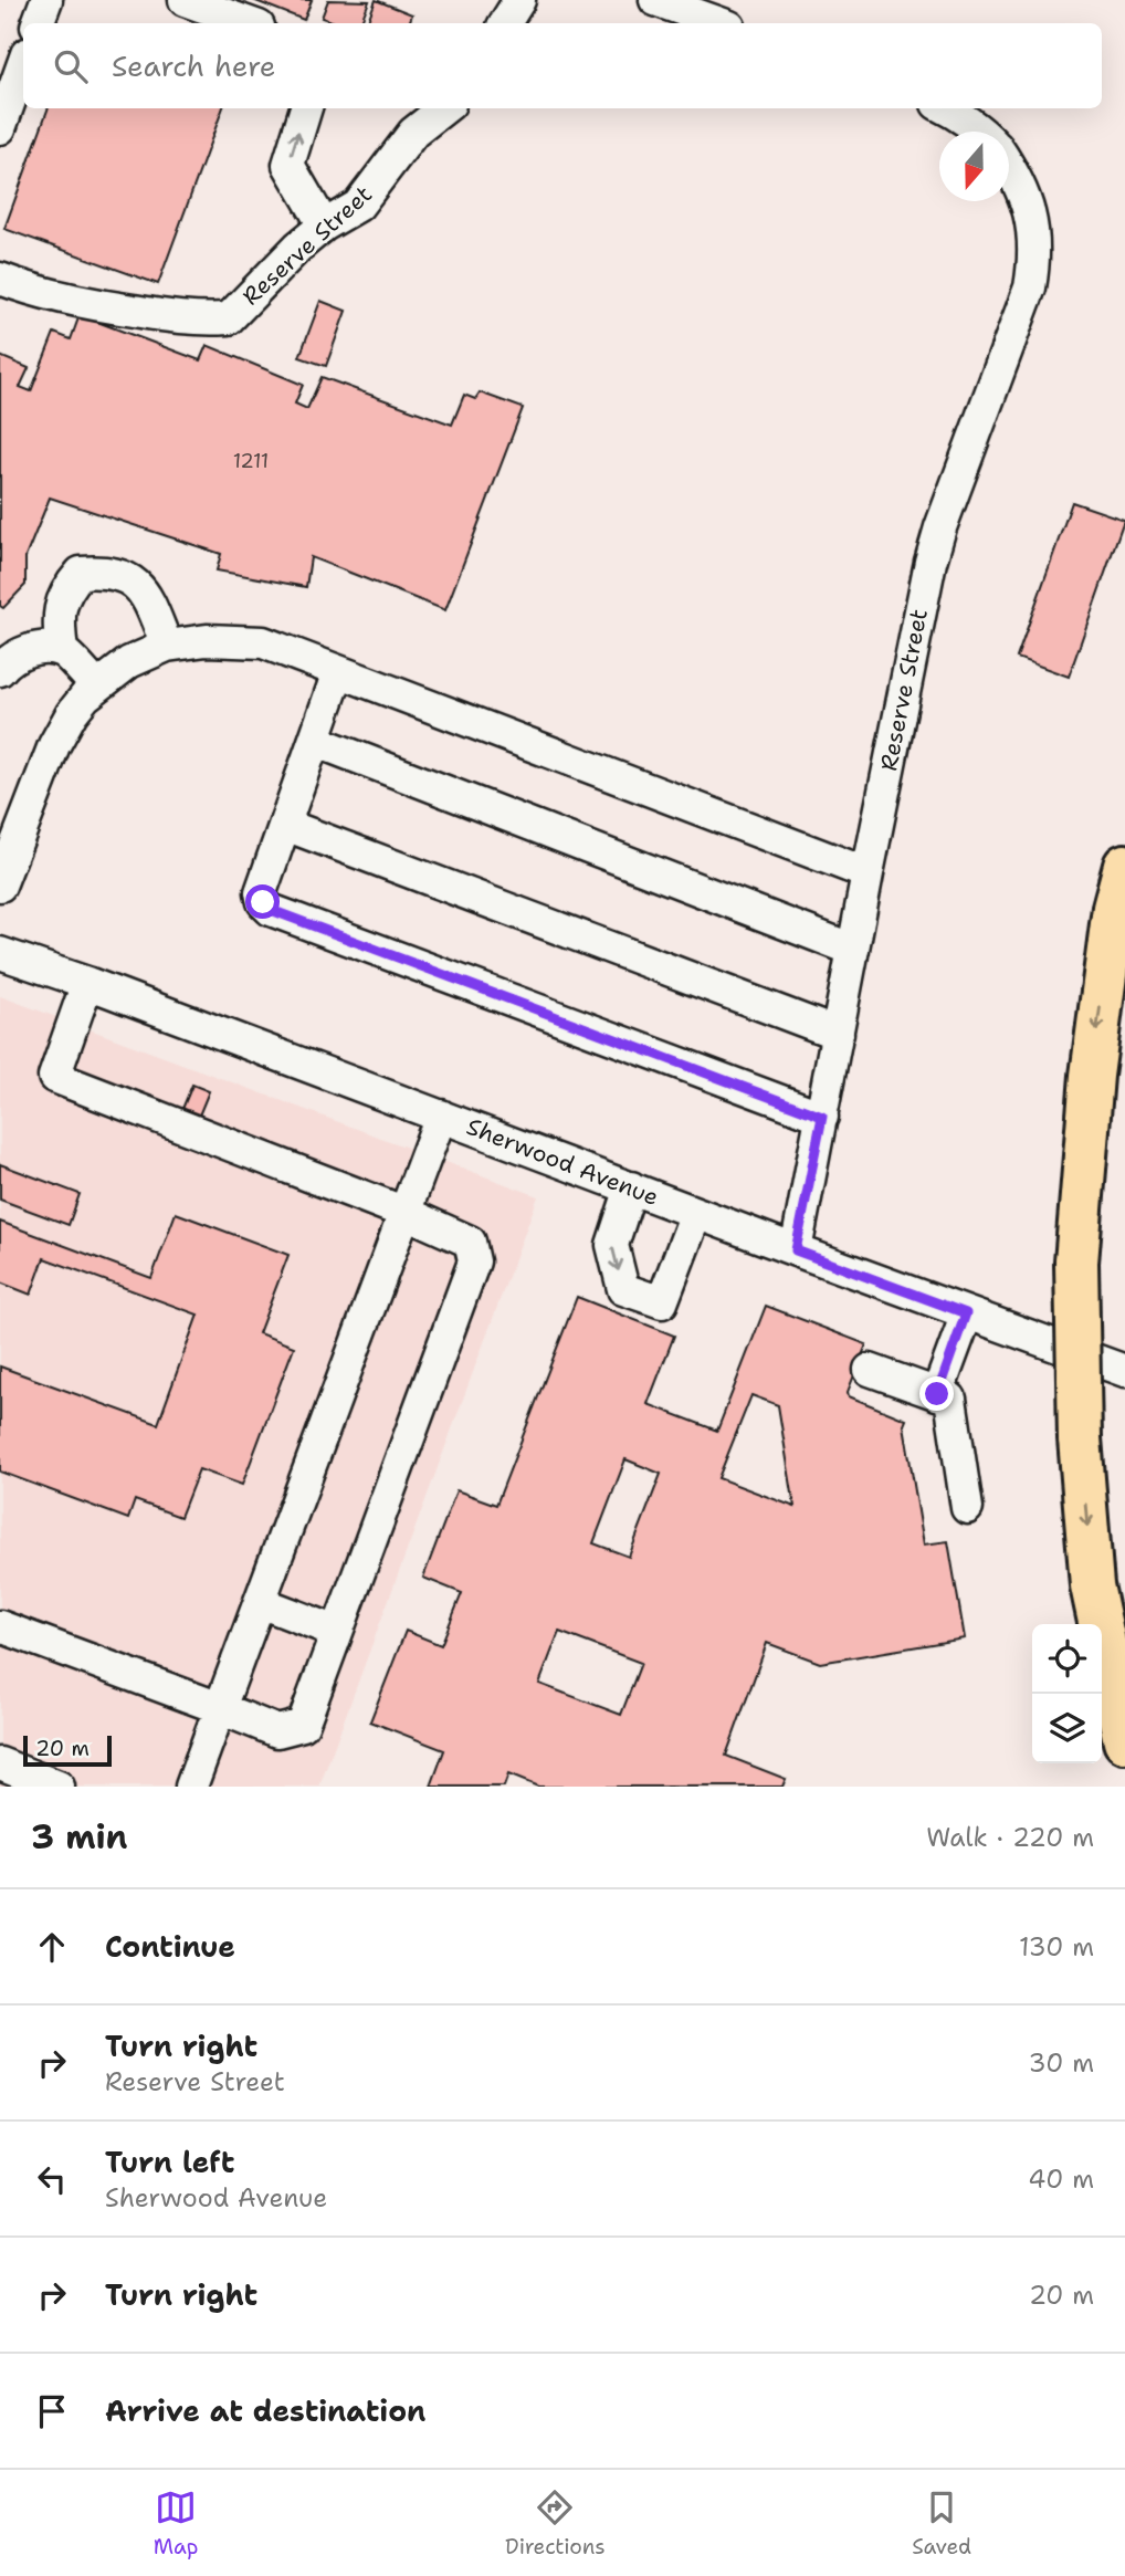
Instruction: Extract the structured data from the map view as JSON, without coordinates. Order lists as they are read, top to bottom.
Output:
{
  "streets": {
    "street": ["Reserve Street", "Sherwood Avenue"]
  },
  "crossings": [
    ["Reserve Street", "Sherwood Avenue"]
  ],
  "house_numbers": ["1211"],
  "scale_bar": "20 m",
  "north": "bottom",
  "page": {
    "search": "Search here",
    "scale": "20 m",
    "heading": ["3 min", "Walk · 220 m"],
    "list": [
      ["Continue", "130 m"],
      ["Turn right", "Reserve Street", "30 m"],
      ["Turn left", "Sherwood Avenue", "40 m"],
      ["Turn right", "20 m"],
      "Arrive at destination"
    ],
    "nav": ["Map", "Directions", "Saved"]
  }
}
